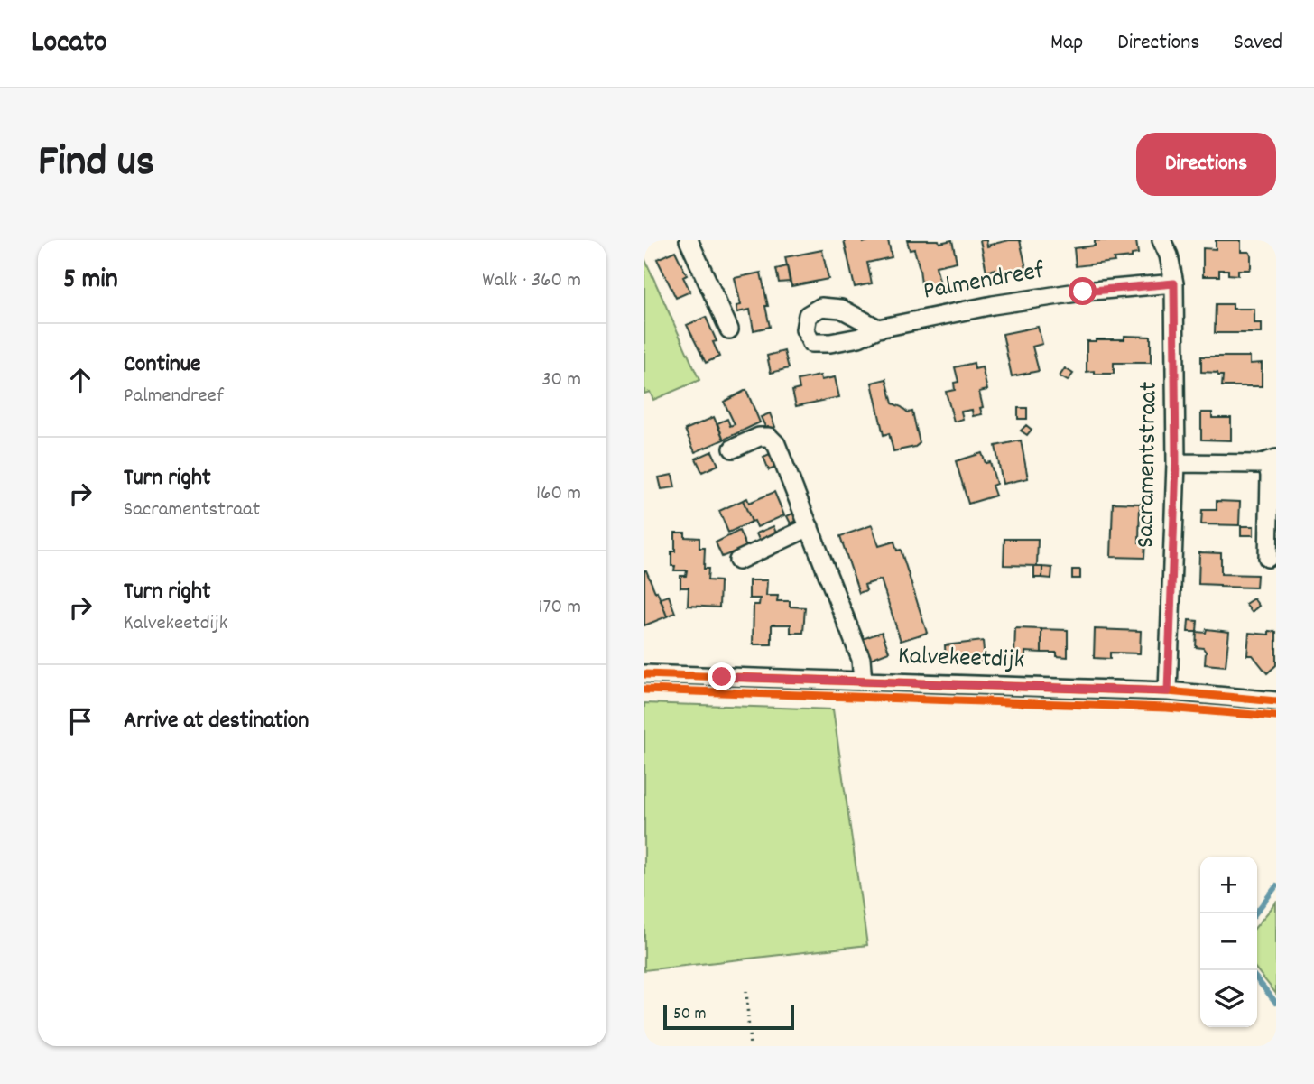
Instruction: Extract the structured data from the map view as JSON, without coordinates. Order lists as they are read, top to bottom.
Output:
{
  "streets": {
    "street": ["Palmendreef", "Sacramentstraat", "Kalvekeetdijk"]
  },
  "crossings": [
    ["Palmendreef", "Sacramentstraat"],
    ["Sacramentstraat", "Kalvekeetdijk"]
  ],
  "scale_bar": "50 m",
  "page": {
    "header": "Locato",
    "nav": ["Map", "Directions", "Saved"],
    "title": "Find us",
    "buttons": "Directions",
    "heading": ["5 min", "Walk · 360 m"],
    "list": [
      ["Continue", "Palmendreef", "30 m"],
      ["Turn right", "Sacramentstraat", "160 m"],
      ["Turn right", "Kalvekeetdijk", "170 m"],
      "Arrive at destination"
    ],
    "map_buttons": ["+", "−"],
    "scale": "50 m"
  }
}
